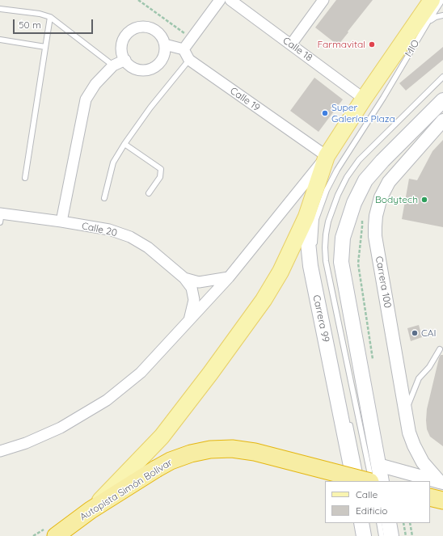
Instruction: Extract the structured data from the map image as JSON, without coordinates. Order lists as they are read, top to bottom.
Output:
{
  "streets": {
    "highway": ["Autopista Simón Bolívar"],
    "main road": ["Carrera 99"],
    "street": [
      "Calle 18",
      "Calle 19",
      "Calle 20",
      "Carrera 100"
    ],
    "lane": ["MIO"]
  },
  "crossings": [
    ["Calle 19", "Carrera 99"]
  ],
  "places": [
    "Farmavital",
    "Super Galerías Plaza",
    "Bodytech",
    "CAI"
  ],
  "legend": ["Calle", "Edificio"],
  "scale_bar": "50 m"
}
